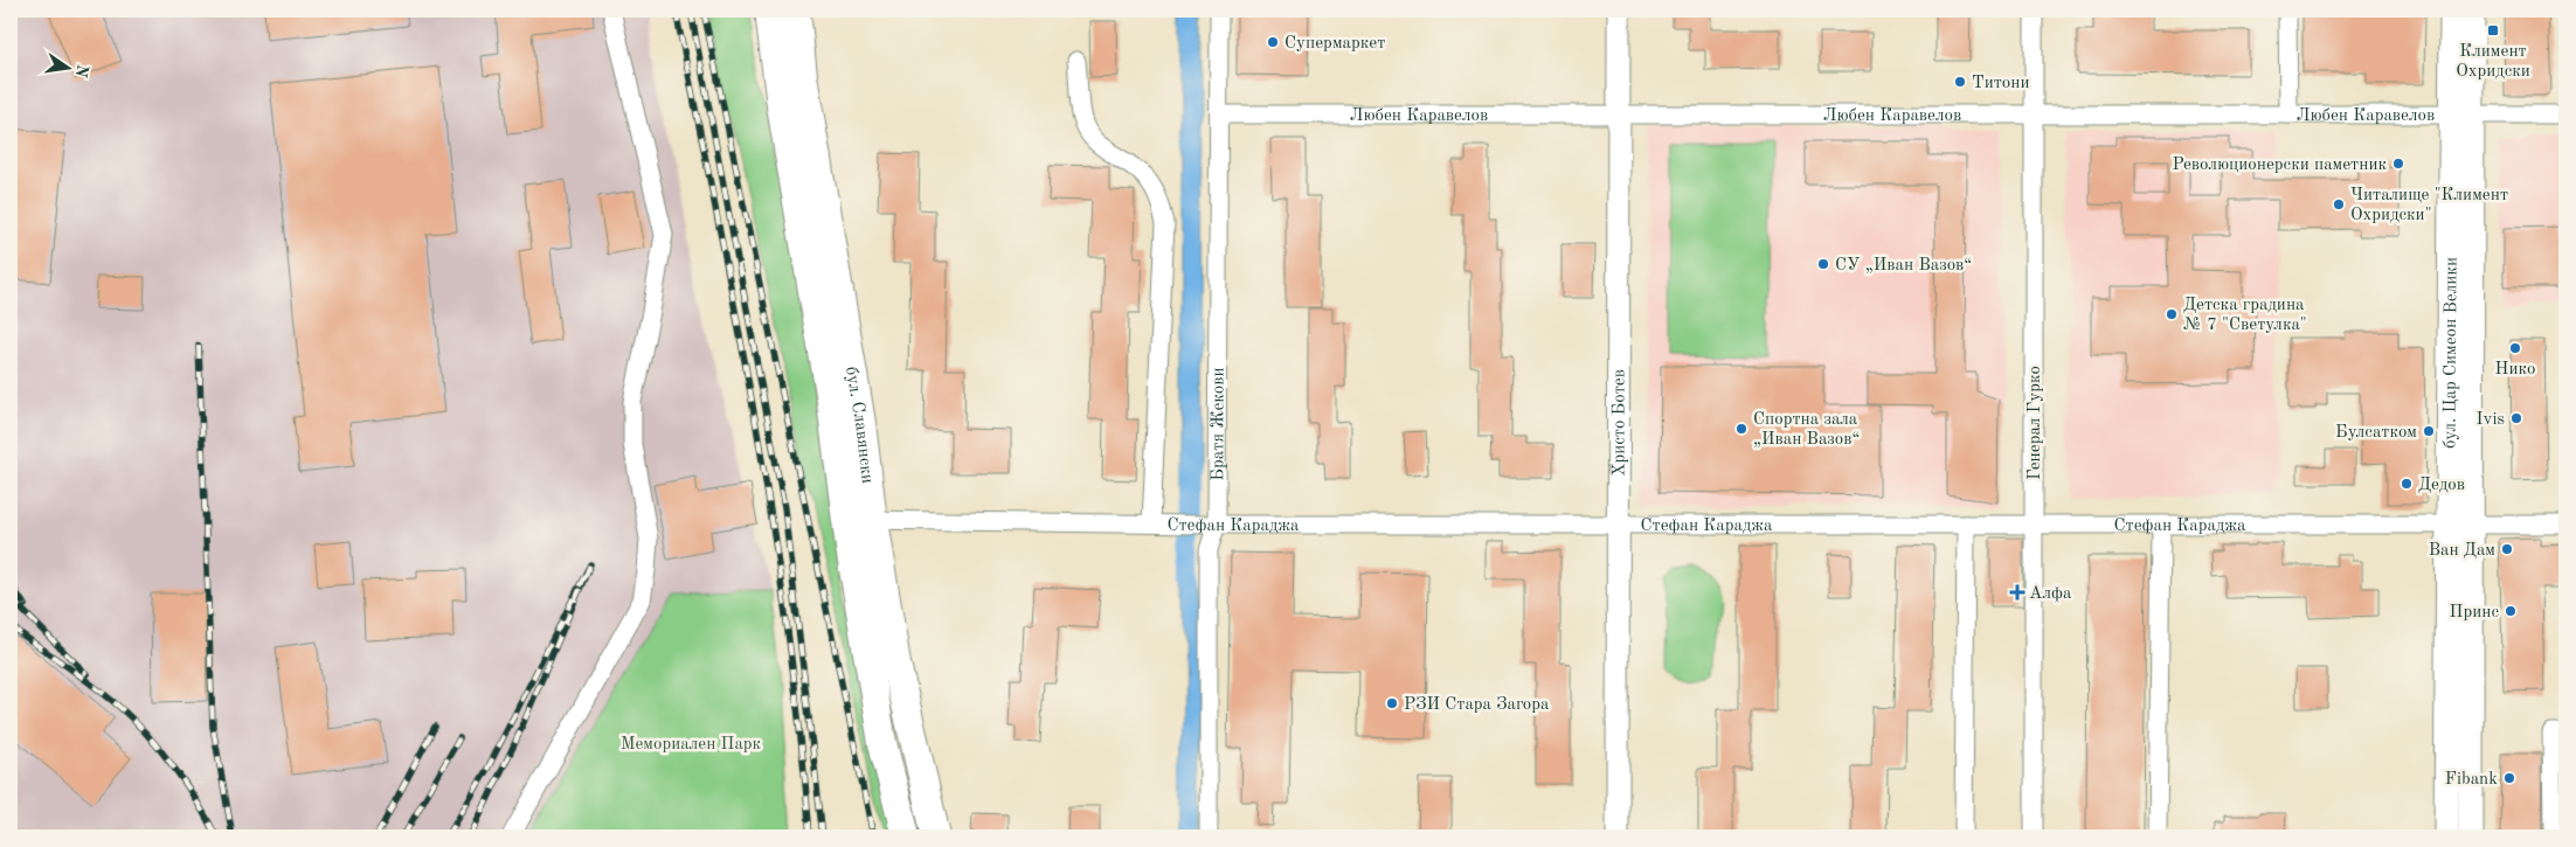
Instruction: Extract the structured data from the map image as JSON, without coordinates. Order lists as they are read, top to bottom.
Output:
{
  "streets": {
    "main road": ["бул. Цар Симеон Велики", "бул. Славянски"],
    "street": [
      "Любен Каравелов",
      "Генерал Гурко",
      "Братя Жекови",
      "Христо Ботев",
      "Стефан Караджа"
    ]
  },
  "crossings": [
    ["Любен Каравелов", "бул. Цар Симеон Велики"],
    ["Любен Каравелов", "Генерал Гурко"],
    ["Любен Каравелов", "Братя Жекови"],
    ["Любен Каравелов", "Христо Ботев"],
    ["бул. Цар Симеон Велики", "Стефан Караджа"],
    ["Генерал Гурко", "Стефан Караджа"],
    ["бул. Славянски", "Стефан Караджа"],
    ["Братя Жекови", "Стефан Караджа"],
    ["Христо Ботев", "Стефан Караджа"]
  ],
  "parks": ["Мемориален Парк"],
  "places": {
    "transit": ["Климент Охридски"],
    "other": [
      "Супермаркет",
      "Титони",
      "Революционерски паметник",
      "Читалище \"Климент Охридски\"",
      "СУ „Иван Вазов“",
      "Детска градина № 7 \"Светулка\"",
      "Нико",
      "Ivis",
      "Спортна зала „Иван Вазов“",
      "Булсатком",
      "Дедов",
      "Ван Дам",
      "Принс",
      "РЗИ Стара Загора",
      "Fibank"
    ],
    "health": ["Алфа"]
  },
  "north": "right"
}
